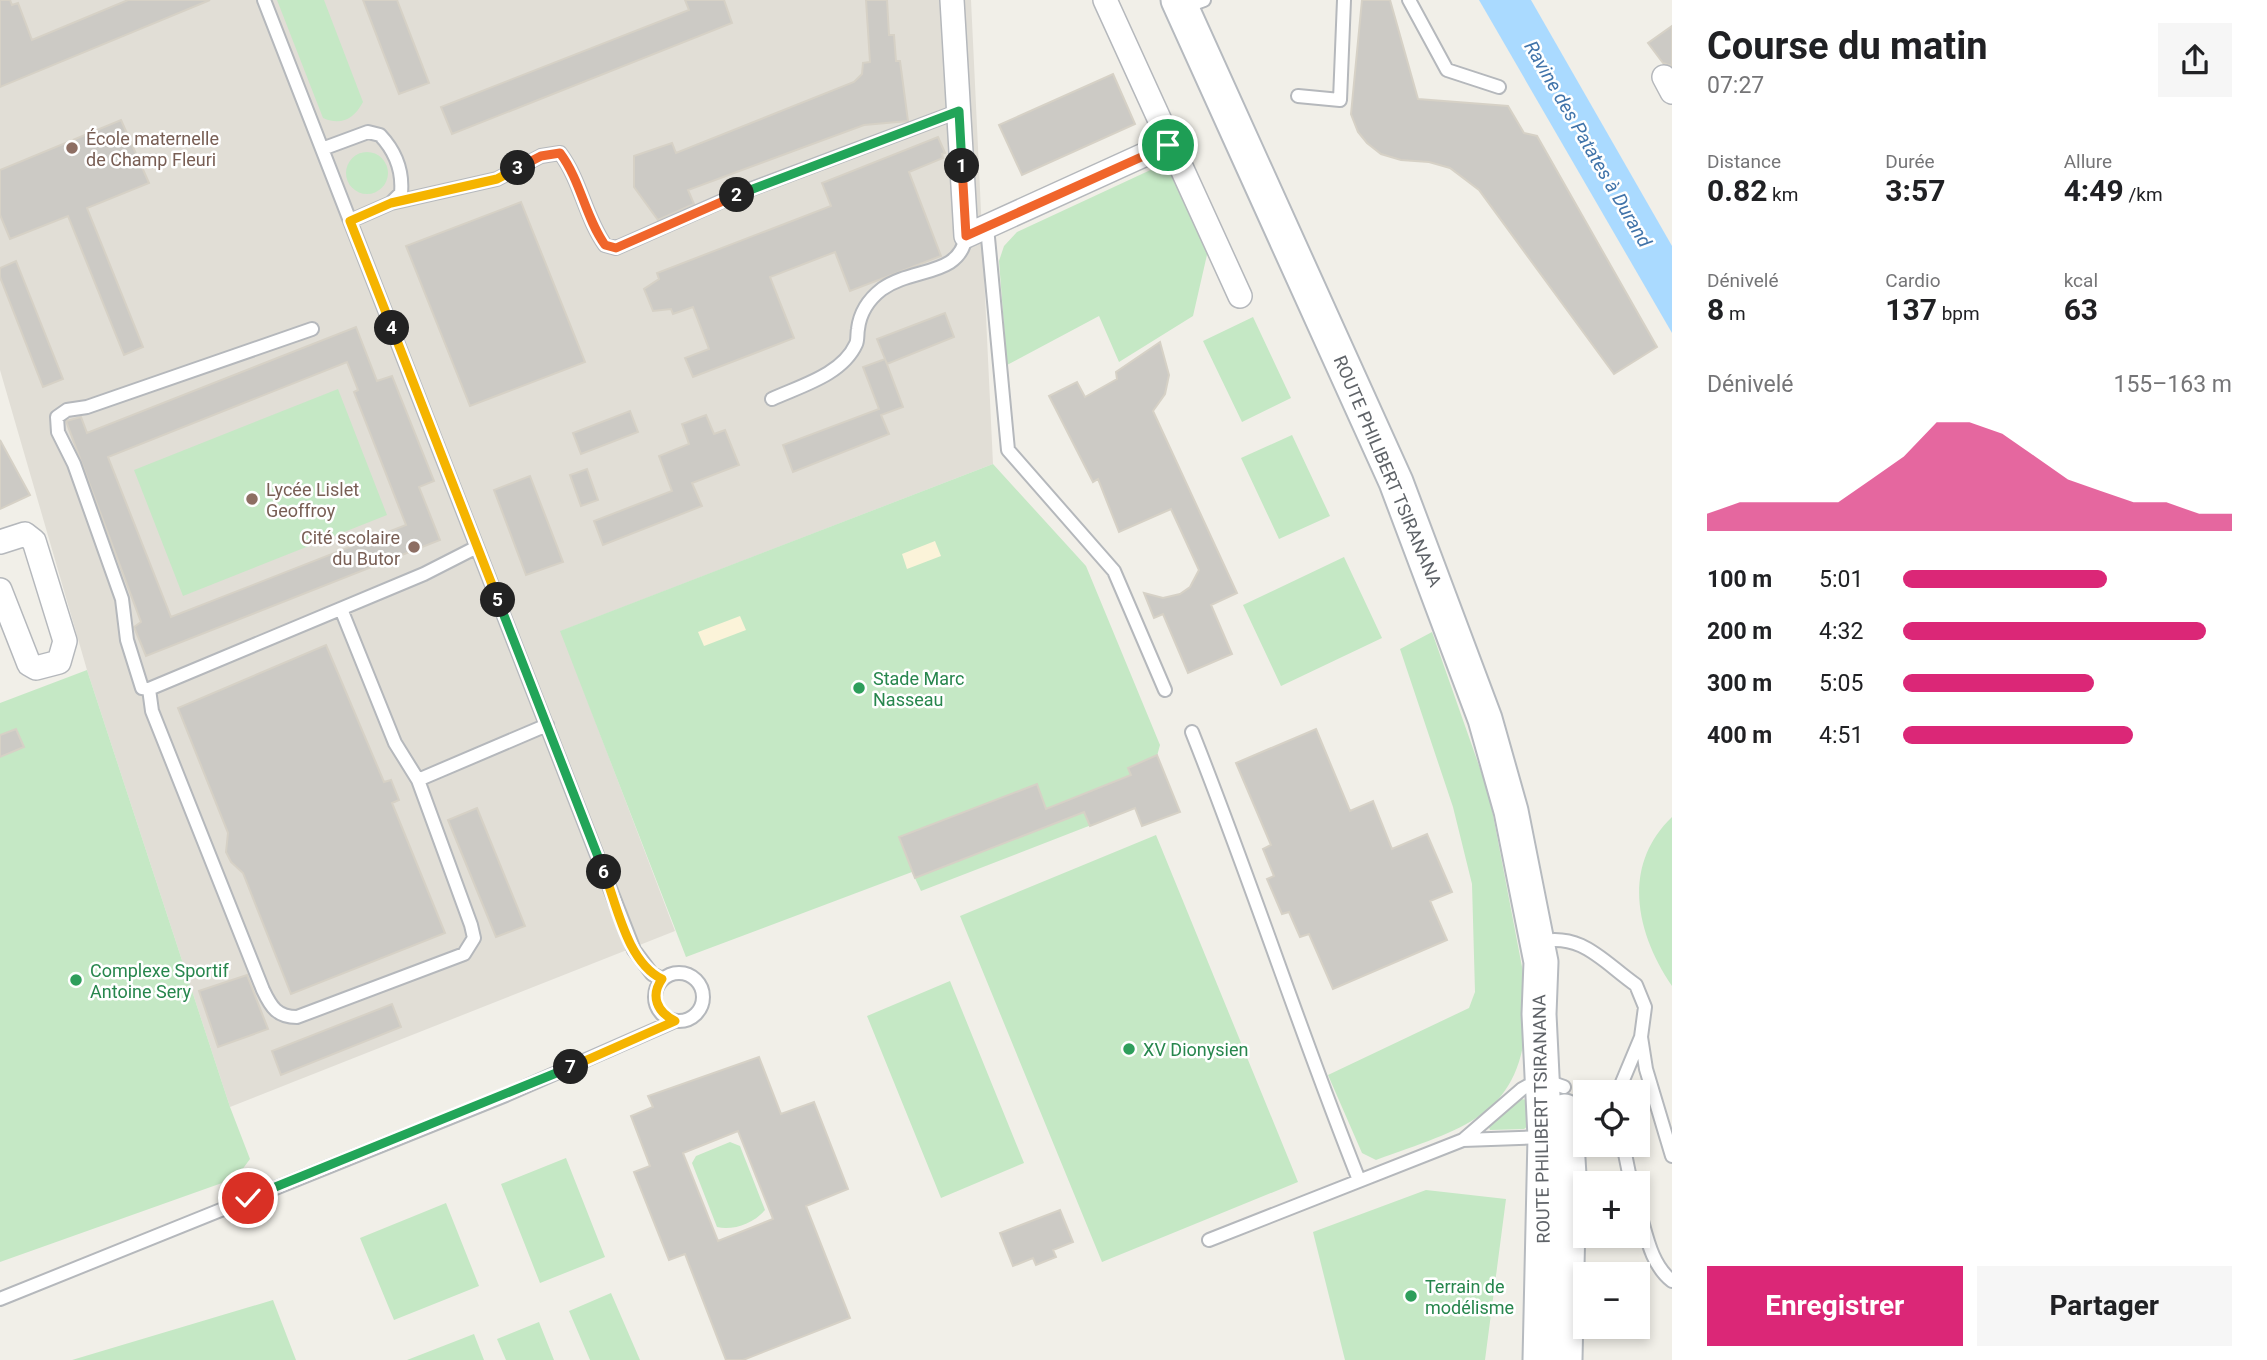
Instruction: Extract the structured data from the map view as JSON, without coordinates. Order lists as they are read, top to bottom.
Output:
{
  "streets": {
    "main road": ["ROUTE PHILIBERT TSIRANANA"]
  },
  "water": ["Ravine des Patates à Durand"],
  "places": [
    "École maternelle de Champ Fleuri",
    "Lycée Lislet Geoffroy",
    "Cité scolaire du Butor",
    "Stade Marc Nasseau",
    "Complexe Sportif Antoine Sery",
    "XV Dionysien",
    "Terrain de modélisme"
  ],
  "page": {
    "heading": ["Course du matin", "07:27"],
    "stats": [
      ["Distance", "0.82 km"],
      ["Durée", "3:57"],
      ["Allure", "4:49 /km"],
      ["Dénivelé", "8 m"],
      ["Cardio", "137 bpm"],
      ["kcal", "63"]
    ],
    "pins": [
      "1",
      "3",
      "2",
      "4",
      "5",
      "6",
      "7"
    ],
    "chart": ["Dénivelé", "155–163 m"],
    "list": [
      {
        "name": "100 m",
        "note": "5:01"
      },
      {
        "name": "200 m",
        "note": "4:32"
      },
      {
        "name": "300 m",
        "note": "5:05"
      },
      {
        "name": "400 m",
        "note": "4:51"
      }
    ],
    "map_buttons": ["+", "−"],
    "buttons": ["Enregistrer", "Partager"]
  }
}
